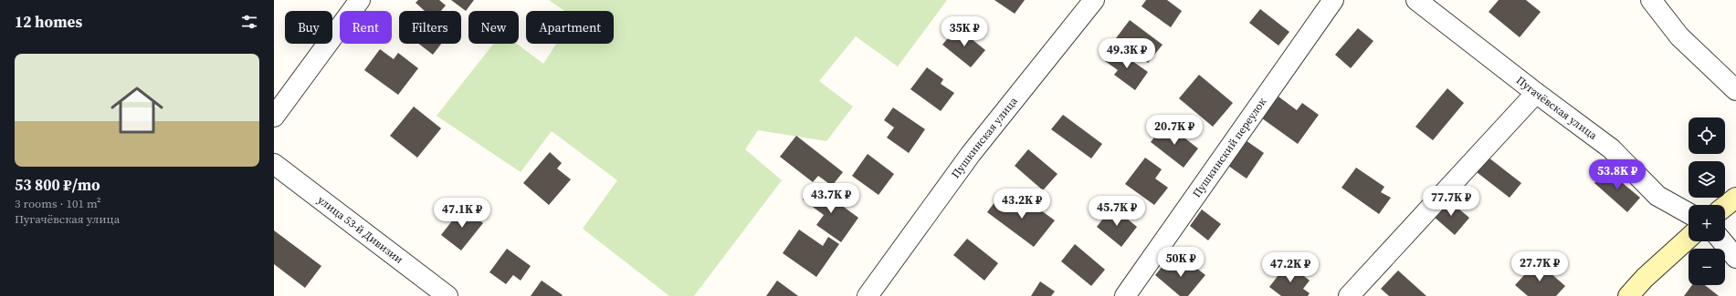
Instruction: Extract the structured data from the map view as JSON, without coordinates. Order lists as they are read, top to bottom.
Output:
{
  "streets": {
    "street": [
      "Пугачёвская улица",
      "Пушкинская улица",
      "Пушкинский переулок",
      "улица 53-й Дивизии"
    ]
  },
  "page": {
    "heading": "12 homes",
    "chip": [
      "Buy",
      "Rent",
      "Filters",
      "New",
      "Apartment"
    ],
    "price": [
      "35K ₽",
      "49.3K ₽",
      "20.7K ₽",
      "53.8K ₽",
      "43.7K ₽",
      "77.7K ₽",
      "43.2K ₽",
      "45.7K ₽",
      "47.1K ₽",
      "50K ₽",
      "27.7K ₽",
      "47.2K ₽"
    ],
    "list": [
      {
        "name": "53 800 ₽/mo",
        "note": "3 rooms · 101 m² · Пугачёвская улица"
      }
    ],
    "map_buttons": ["+", "−"]
  }
}
